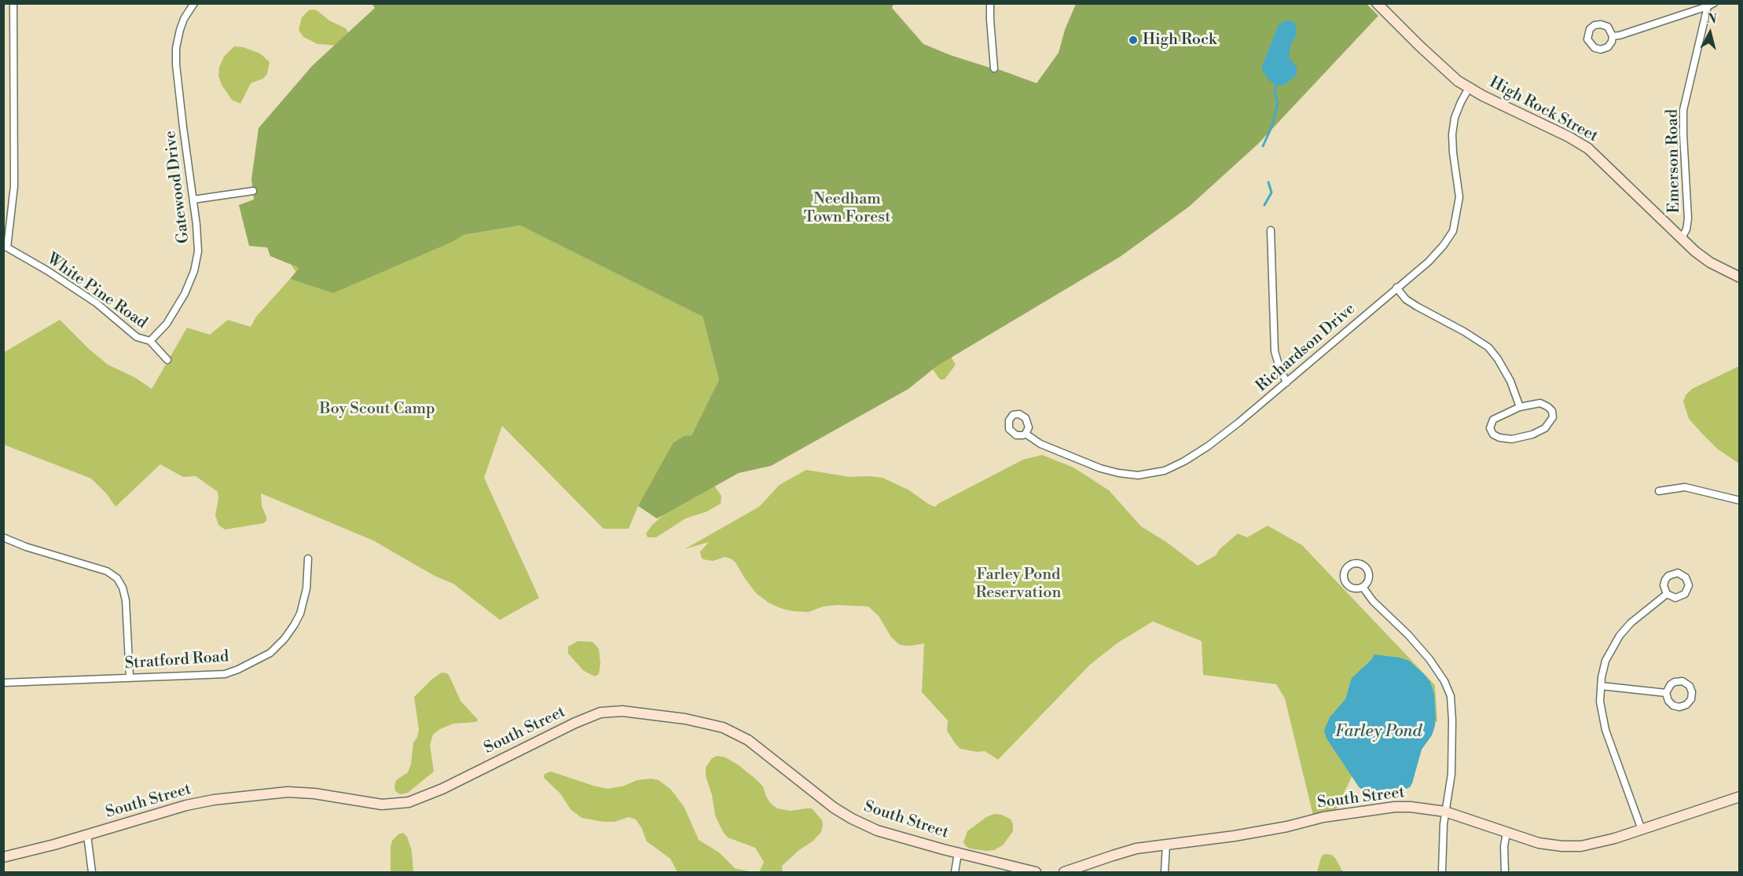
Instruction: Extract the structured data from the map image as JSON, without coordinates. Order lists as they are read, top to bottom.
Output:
{
  "streets": {
    "street": [
      "High Rock Street",
      "Emerson Road",
      "Gatewood Drive",
      "White Pine Road",
      "Richardson Drive",
      "Stratford Road",
      "South Street"
    ]
  },
  "crossings": [
    ["High Rock Street", "Emerson Road"],
    ["High Rock Street", "Richardson Drive"],
    ["Gatewood Drive", "White Pine Road"]
  ],
  "water": ["Farley Pond"],
  "parks": ["Needham Town Forest", "Boy Scout Camp", "Farley Pond Reservation"],
  "places": ["High Rock"],
  "north": "top"
}
